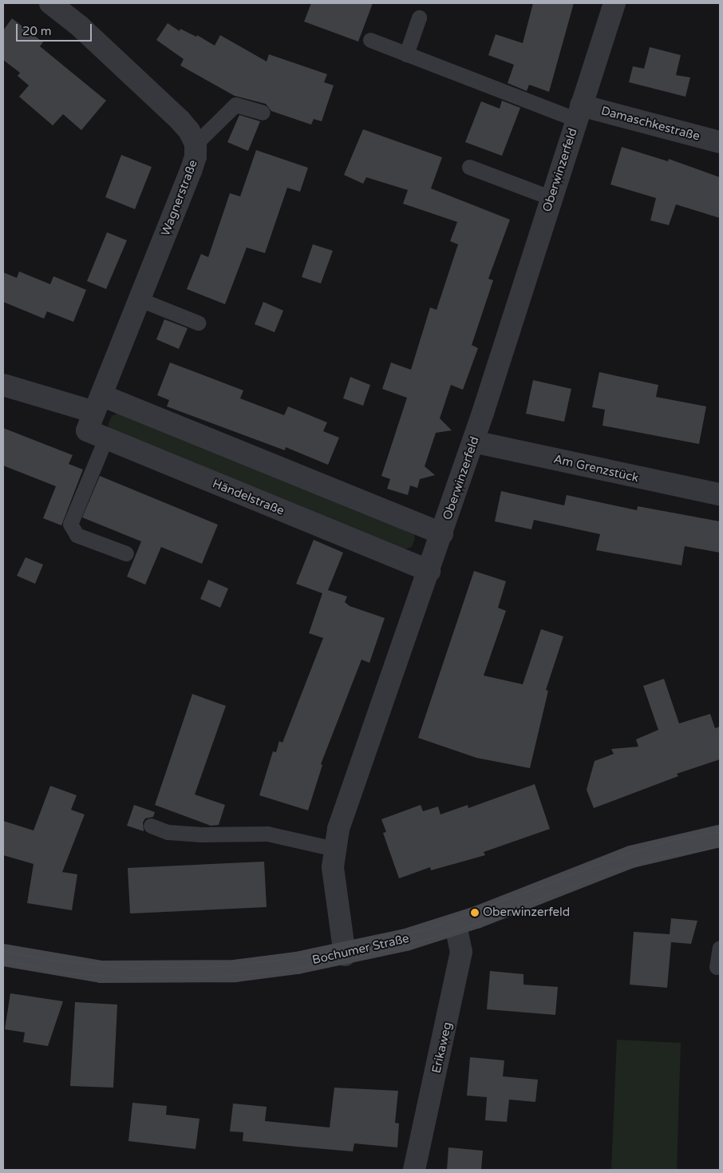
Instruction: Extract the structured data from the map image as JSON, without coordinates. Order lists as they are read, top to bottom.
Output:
{
  "streets": {
    "street": [
      "Damaschkestraße",
      "Oberwinzerfeld",
      "Wagnerstraße",
      "Am Grenzstück",
      "Händelstraße",
      "Bochumer Straße",
      "Erikaweg"
    ]
  },
  "crossings": [
    ["Damaschkestraße", "Oberwinzerfeld"],
    ["Oberwinzerfeld", "Am Grenzstück"],
    ["Oberwinzerfeld", "Händelstraße"],
    ["Oberwinzerfeld", "Bochumer Straße"],
    ["Wagnerstraße", "Händelstraße"],
    ["Bochumer Straße", "Erikaweg"]
  ],
  "places": ["Oberwinzerfeld"],
  "scale_bar": "20 m"
}
